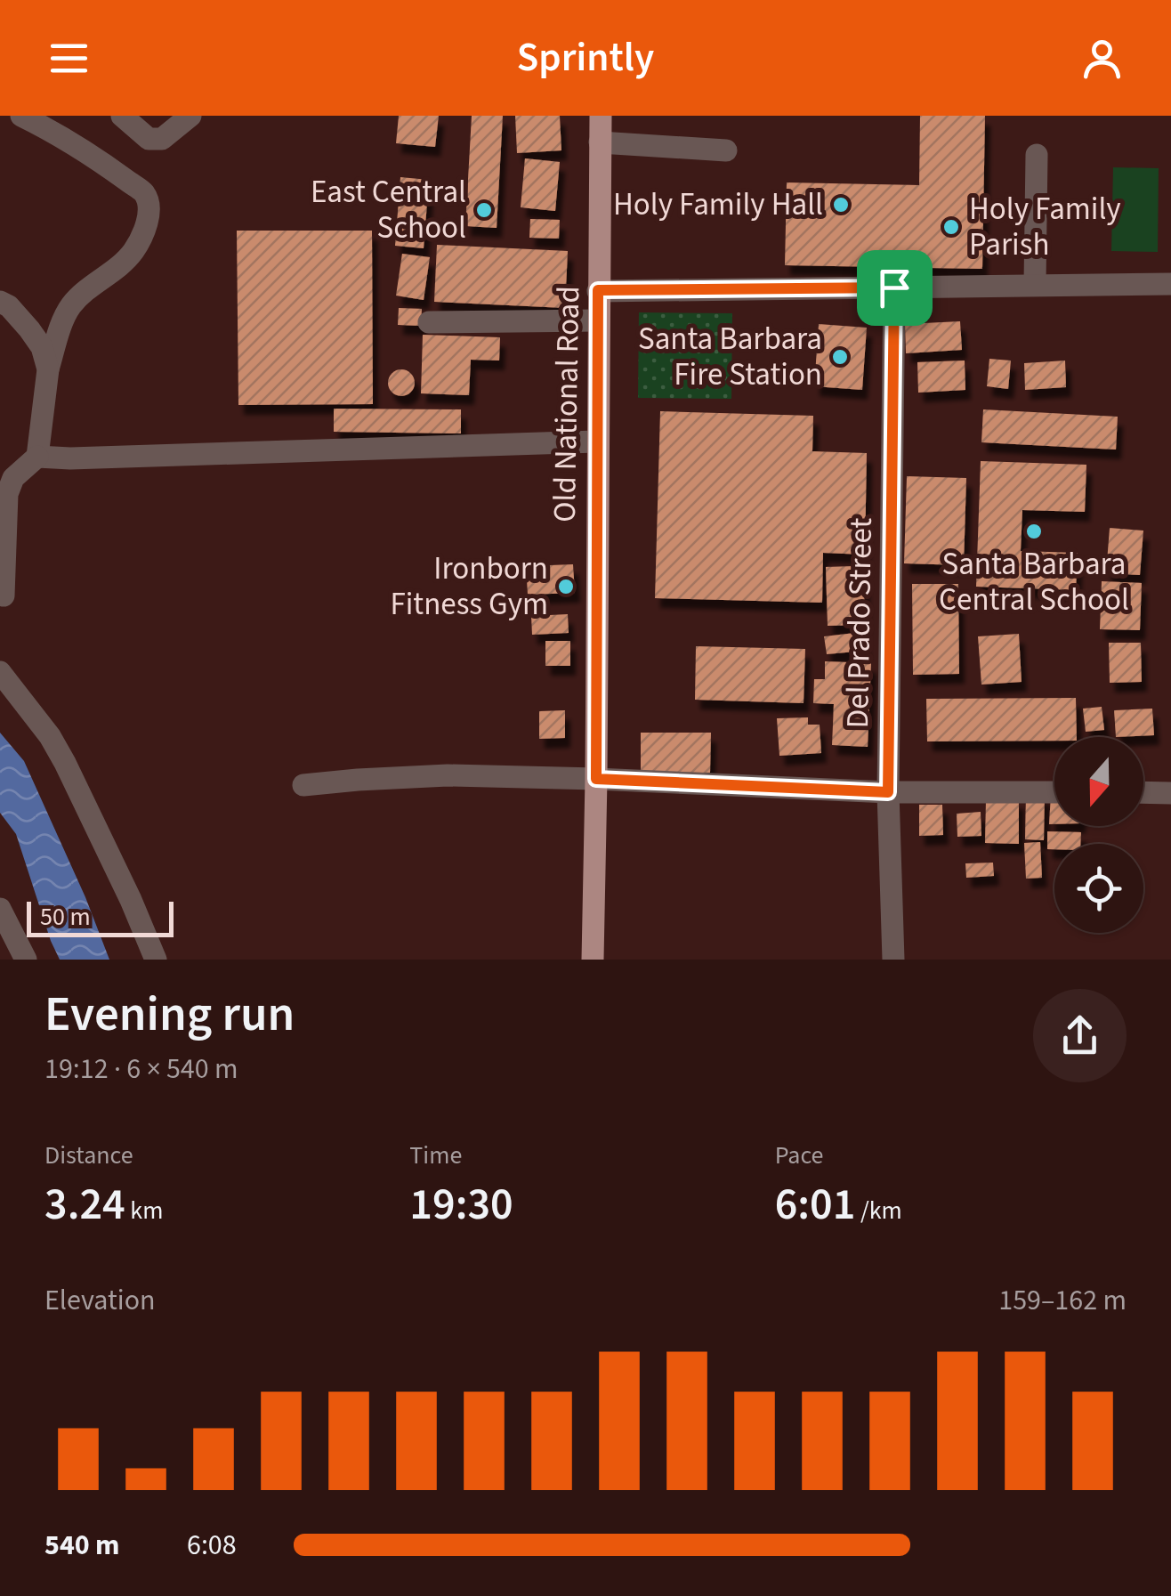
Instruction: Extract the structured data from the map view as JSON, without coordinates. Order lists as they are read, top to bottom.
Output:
{
  "streets": {
    "main road": ["Old National Road"],
    "street": ["Del Prado Street"]
  },
  "places": [
    "Holy Family Hall",
    "East Central School",
    "Holy Family Parish",
    "Santa Barbara Fire Station",
    "Santa Barbara Central School",
    "Ironborn Fitness Gym"
  ],
  "scale_bar": "50 m",
  "north": "bottom",
  "page": {
    "header": "Sprintly",
    "scale": "50 m",
    "heading": ["Evening run", "19:12 · 6 × 540 m"],
    "stats": [
      ["Distance", "3.24 km"],
      ["Time", "19:30"],
      ["Pace", "6:01 /km"]
    ],
    "chart": ["Elevation", "159–162 m"],
    "list": [
      {
        "name": "540 m",
        "note": "6:08"
      }
    ]
  }
}
